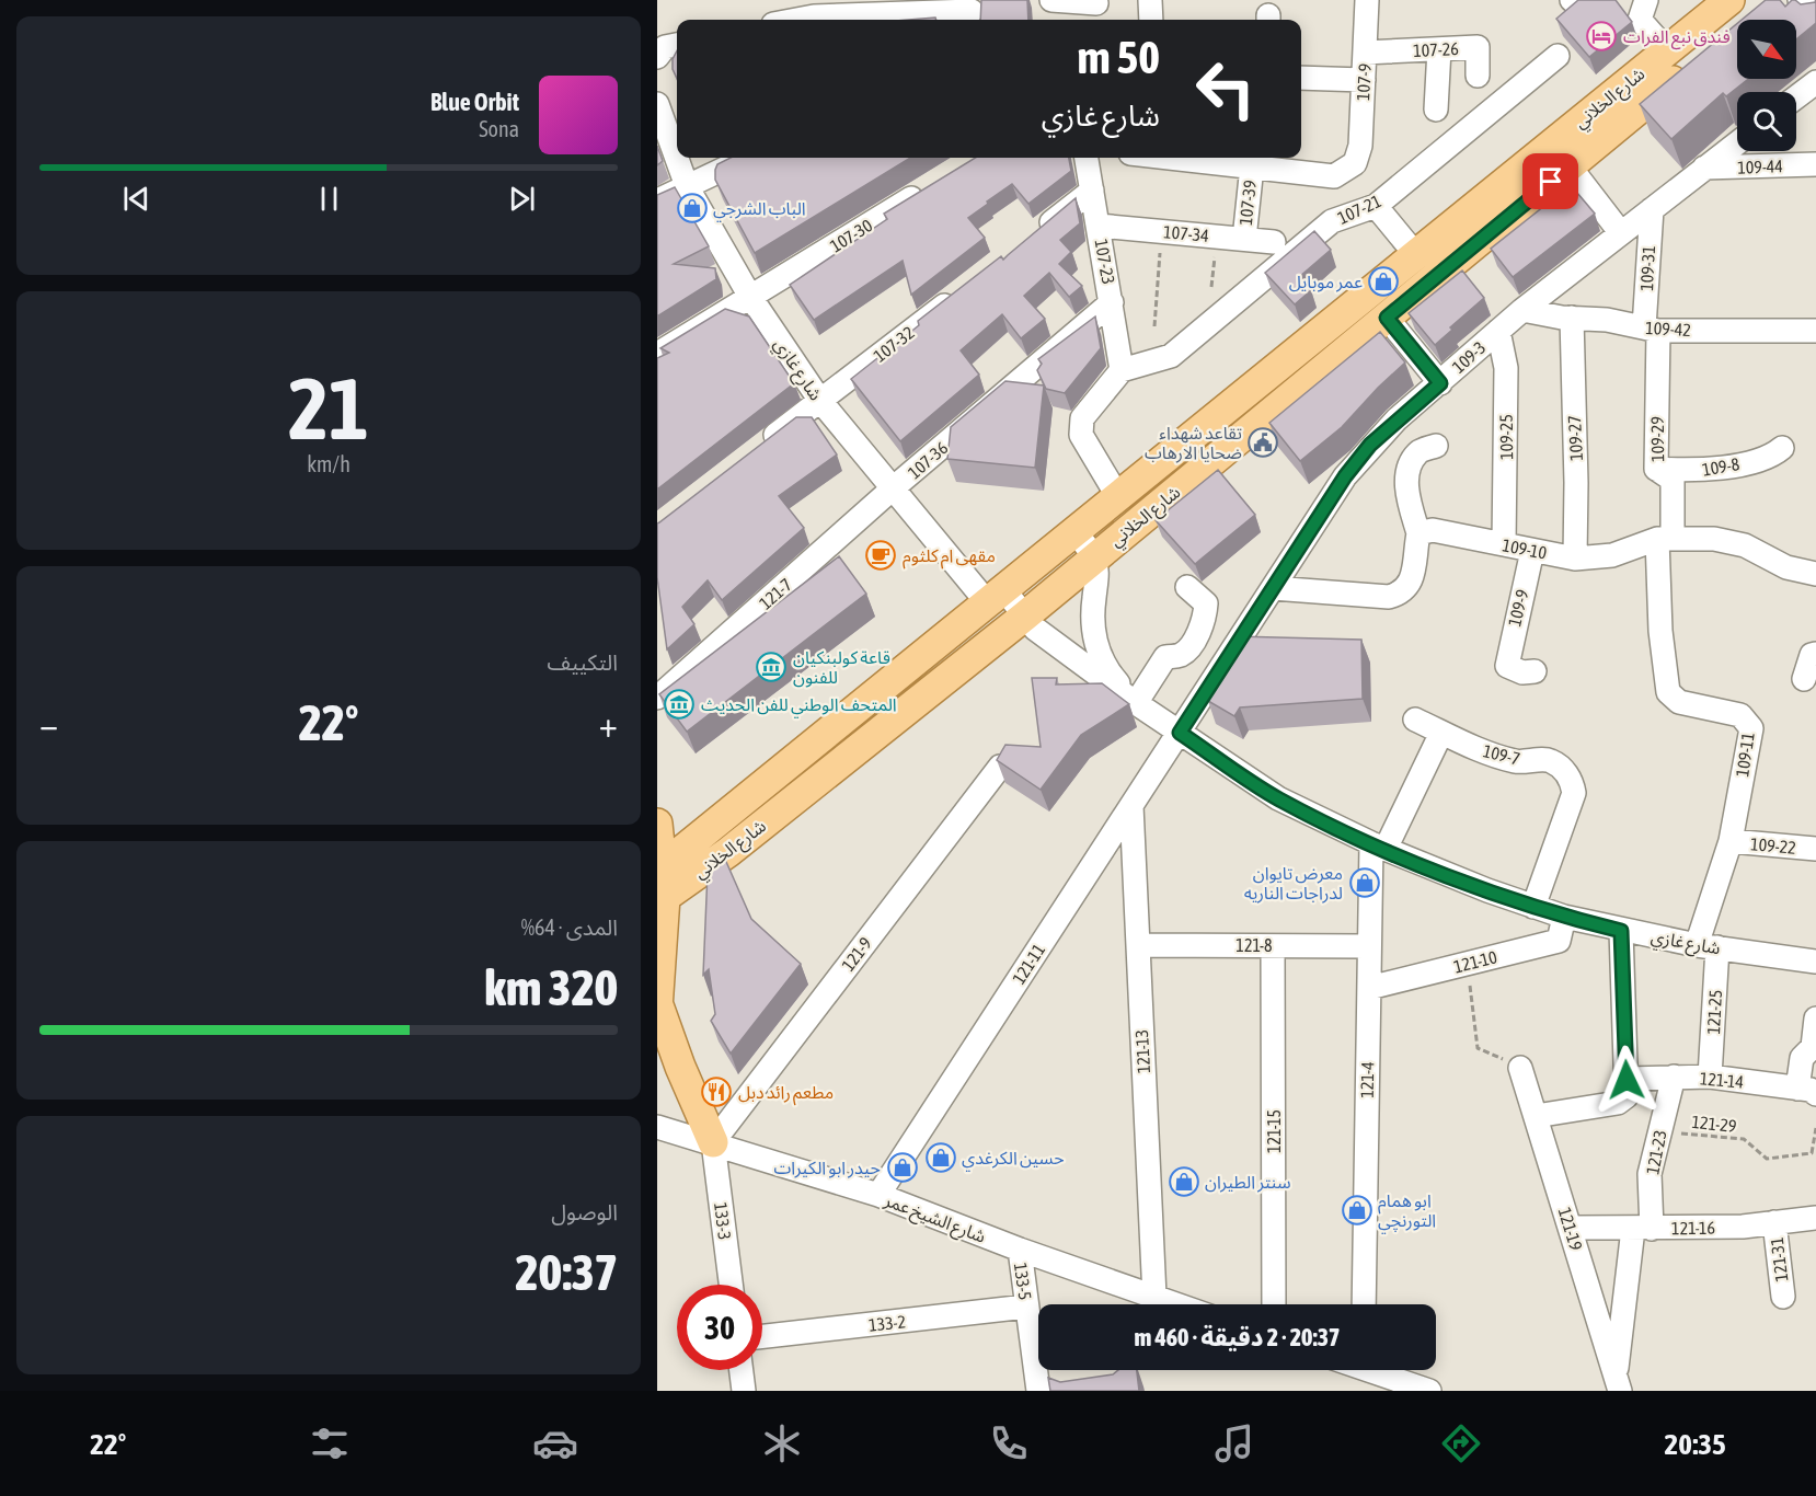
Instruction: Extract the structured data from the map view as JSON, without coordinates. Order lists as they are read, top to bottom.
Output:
{
  "streets": {
    "main road": ["شارع الخلاني"],
    "street": [
      "107-26",
      "107-9",
      "109-44",
      "107-39",
      "107-21",
      "107-34",
      "107-30",
      "107-23",
      "109-31",
      "109-42",
      "107-32",
      "109-3",
      "شارع غازي",
      "109-25",
      "109-27",
      "109-29",
      "107-36",
      "109-8",
      "109-10",
      "121-7",
      "109-9",
      "109-7",
      "109-11",
      "109-22",
      "121-8",
      "121-9",
      "121-10",
      "121-11",
      "121-25",
      "121-13",
      "121-4",
      "121-14",
      "121-15",
      "121-23",
      "شارع الشيخ عمر",
      "133-3",
      "121-16",
      "121-19",
      "121-31",
      "133-5",
      "133-2"
    ],
    "path": ["121-29"]
  },
  "crossings": [
    ["107-26", "107-9"],
    ["107-9", "107-39"],
    ["شارع الخلاني", "شارع غازي"],
    ["109-44", "109-3"],
    ["107-39", "107-34"],
    ["107-21", "107-23"],
    ["107-34", "107-23"],
    ["107-30", "شارع غازي"],
    ["107-23", "107-36"],
    ["109-31", "109-42"],
    ["109-31", "109-3"],
    ["109-31", "109-29"],
    ["109-42", "109-3"],
    ["109-42", "109-27"],
    ["109-42", "109-29"],
    ["107-32", "شارع غازي"],
    ["109-3", "شارع غازي"],
    ["109-3", "109-25"],
    ["109-3", "121-11"],
    ["شارع غازي", "107-36"],
    ["شارع غازي", "121-7"],
    ["شارع غازي", "109-7"],
    ["شارع غازي", "109-11"],
    ["شارع غازي", "121-10"],
    ["شارع غازي", "121-11"],
    ["شارع غازي", "121-25"],
    ["شارع غازي", "121-4"],
    ["109-25", "109-10"],
    ["109-27", "109-10"],
    ["109-29", "109-8"],
    ["109-29", "109-10"],
    ["109-29", "109-11"],
    ["107-36", "121-7"],
    ["109-10", "109-9"],
    ["109-10", "109-11"],
    ["109-11", "109-22"],
    ["109-11", "121-25"],
    ["121-8", "121-13"],
    ["121-8", "121-4"],
    ["121-8", "121-15"],
    ["121-9", "شارع الشيخ عمر"],
    ["121-9", "133-3"],
    ["121-10", "121-4"],
    ["121-11", "121-13"],
    ["121-11", "شارع الشيخ عمر"],
    ["121-25", "121-14"],
    ["121-13", "شارع الشيخ عمر"],
    ["121-14", "121-23"],
    ["121-29", "121-23"],
    ["121-23", "121-16"],
    ["121-23", "121-19"],
    ["شارع الشيخ عمر", "133-3"],
    ["شارع الشيخ عمر", "133-5"],
    ["121-16", "121-19"],
    ["121-16", "121-31"],
    ["133-5", "133-2"]
  ],
  "places": {
    "hotel": ["فندق نبع الفرات"],
    "shop": [
      "الباب الشرجي",
      "عمر موبايل",
      "معرض تايوان لدراجات الناريه",
      "حسين الكرغدي",
      "حيدر ابو الكيرات",
      "سنتر الطيران",
      "ابو همام التورنچي"
    ],
    "public building": ["تقاعد شهداء ضحايا الارهاب"],
    "cafe": ["مقهى ام كلثوم"],
    "museum": ["قاعة كولبنكيان للفنون", "المتحف الوطني للفن الحديث"],
    "restaurant": ["مطعم رائد دبل"]
  },
  "north": "bottom right",
  "page": {
    "turn": ["50 m", "شارع غازي"],
    "song": ["Blue Orbit", "Sona"],
    "tile": [
      ["21", "km/h"],
      "التكييف",
      ["المدى · 64%", "320 km"],
      ["الوصول", "20:37"]
    ],
    "heat": ["−", "22°", "+"],
    "limit": "30",
    "trip": "20:37 · 2 دقيقة · 460 m",
    "tabs": ["20:35", "22°"]
  }
}
